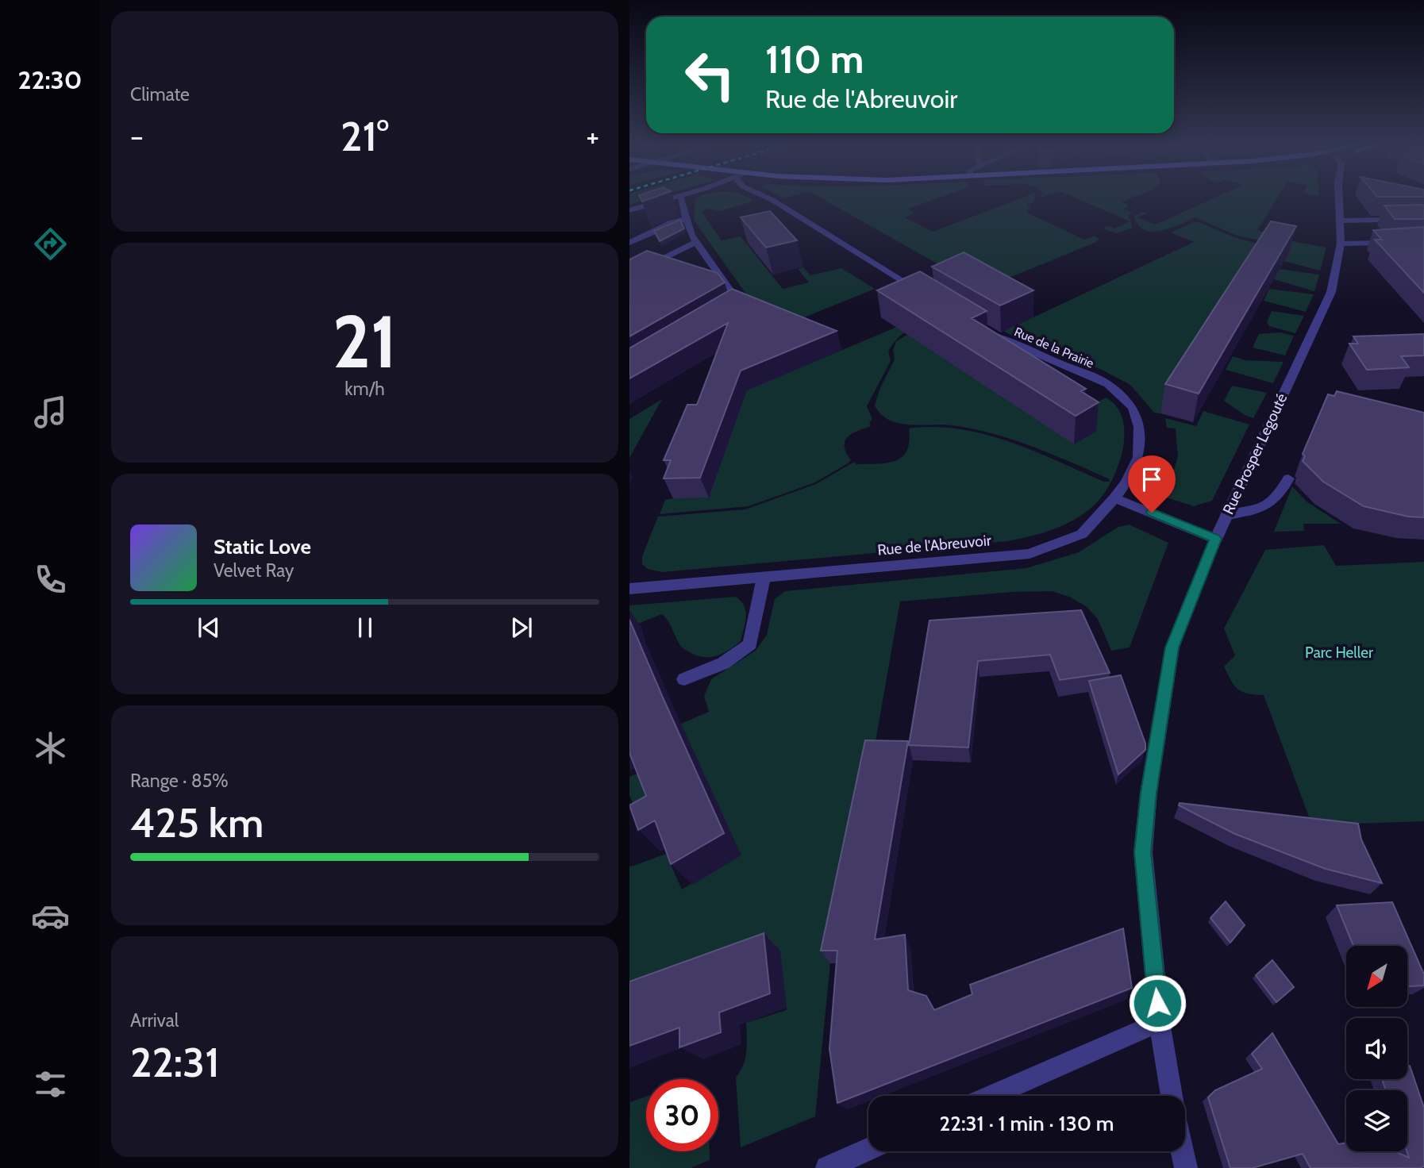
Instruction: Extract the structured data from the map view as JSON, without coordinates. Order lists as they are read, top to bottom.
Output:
{
  "streets": {
    "street": ["Rue de la Prairie", "Rue Prosper Legouté", "Rue de l'Abreuvoir"]
  },
  "crossings": [
    ["Rue de la Prairie", "Rue de l'Abreuvoir"]
  ],
  "parks": ["Parc Heller"],
  "north": "bottom left",
  "page": {
    "tabs": "22:30",
    "tile": [
      "Climate",
      ["21", "km/h"],
      ["Range · 85%", "425 km"],
      ["Arrival", "22:31"]
    ],
    "turn": ["110 m", "Rue de l'Abreuvoir"],
    "heat": ["−", "21°", "+"],
    "song": ["Static Love", "Velvet Ray"],
    "limit": "30",
    "trip": "22:31 · 1 min · 130 m"
  }
}
